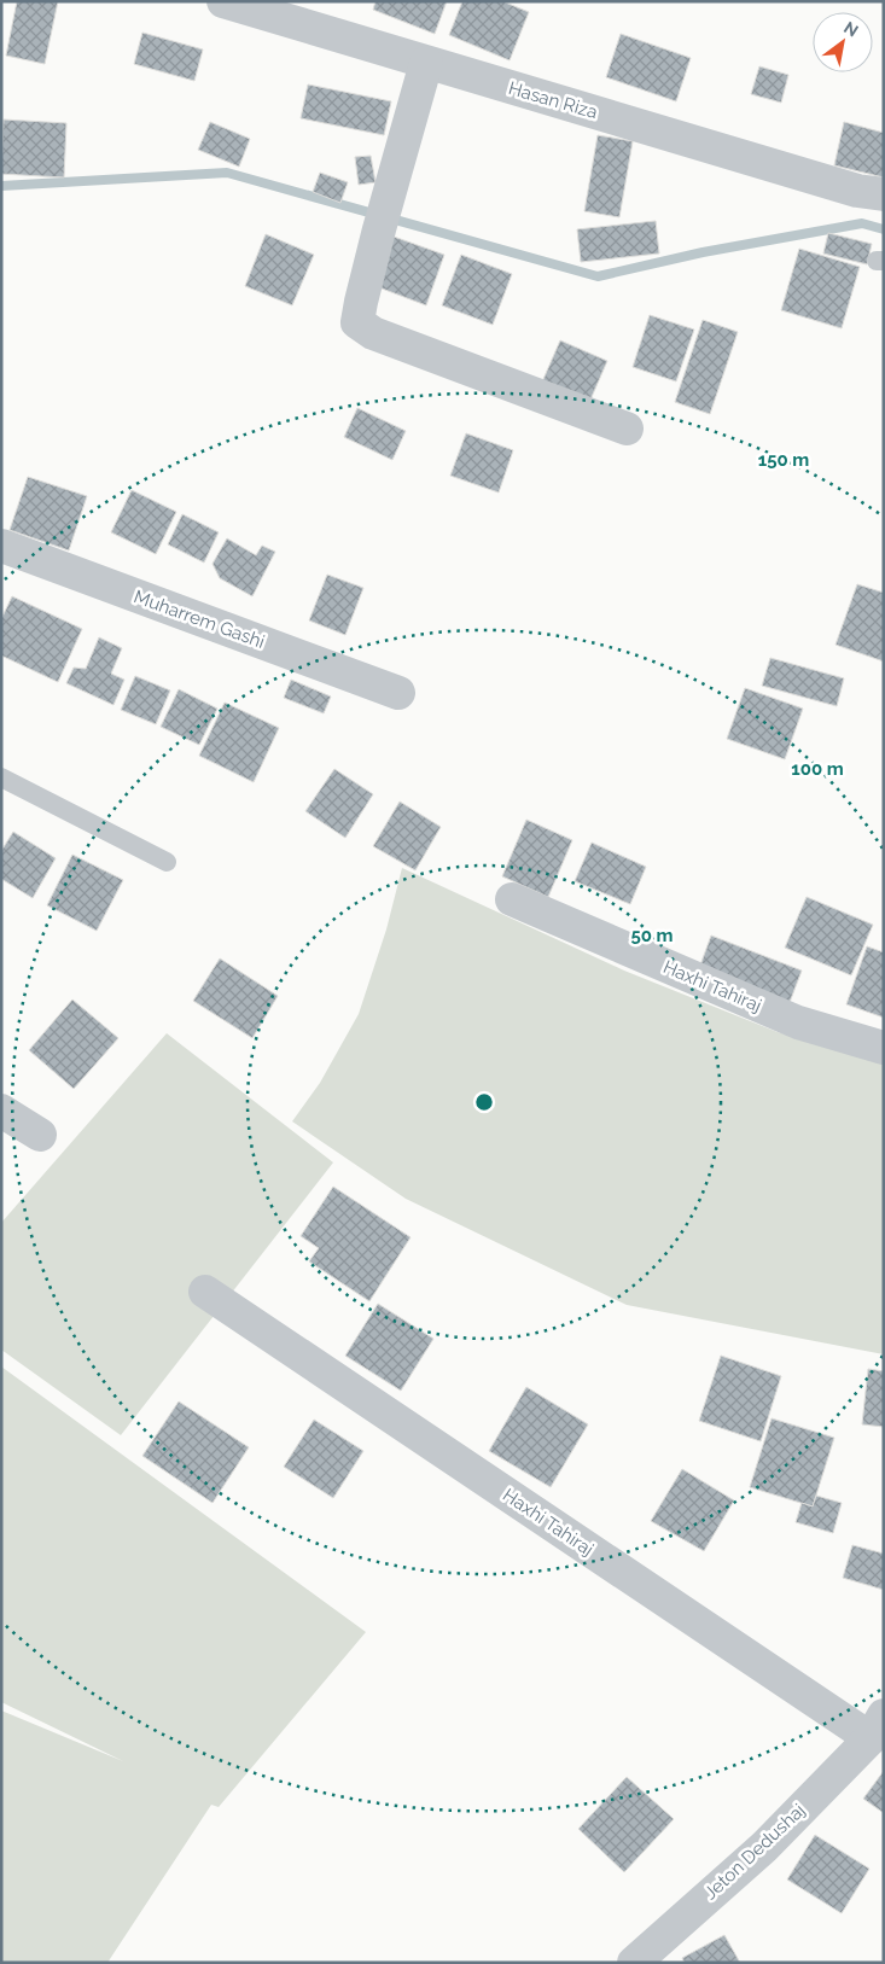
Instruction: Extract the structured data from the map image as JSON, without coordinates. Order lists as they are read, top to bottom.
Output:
{
  "streets": {
    "street": [
      "Hasan Riza",
      "Muharrem Gashi",
      "Haxhi Tahiraj",
      "Jeton Dedushaj"
    ]
  },
  "crossings": [
    ["Haxhi Tahiraj", "Jeton Dedushaj"]
  ],
  "north": "top right",
  "rings": ["150 m", "100 m", "50 m"]
}
